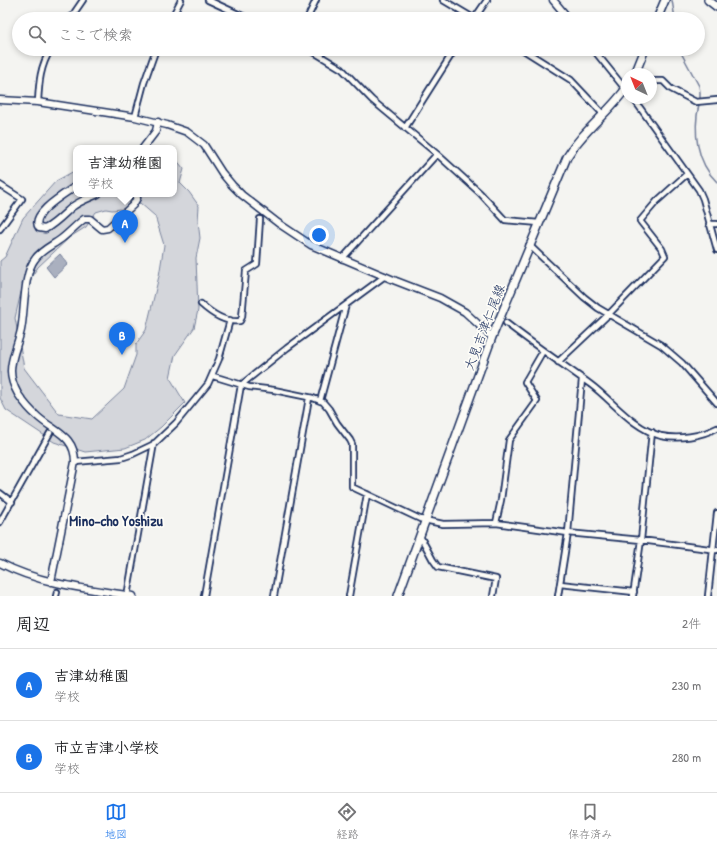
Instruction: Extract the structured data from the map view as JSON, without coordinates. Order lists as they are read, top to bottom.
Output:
{
  "streets": {
    "main road": ["大見吉津仁尾線"]
  },
  "districts": ["Mino-cho Yoshizu"],
  "north": "top left",
  "page": {
    "search": "ここで検索",
    "popup": ["吉津幼稚園", "学校"],
    "pins": ["A", "B"],
    "heading": ["周辺", "2件"],
    "list": [
      {
        "mark": "A",
        "name": "吉津幼稚園",
        "note": "学校",
        "value": "230 m"
      },
      {
        "mark": "B",
        "name": "市立吉津小学校",
        "note": "学校",
        "value": "280 m"
      }
    ],
    "nav": ["地図", "経路", "保存済み"]
  }
}
